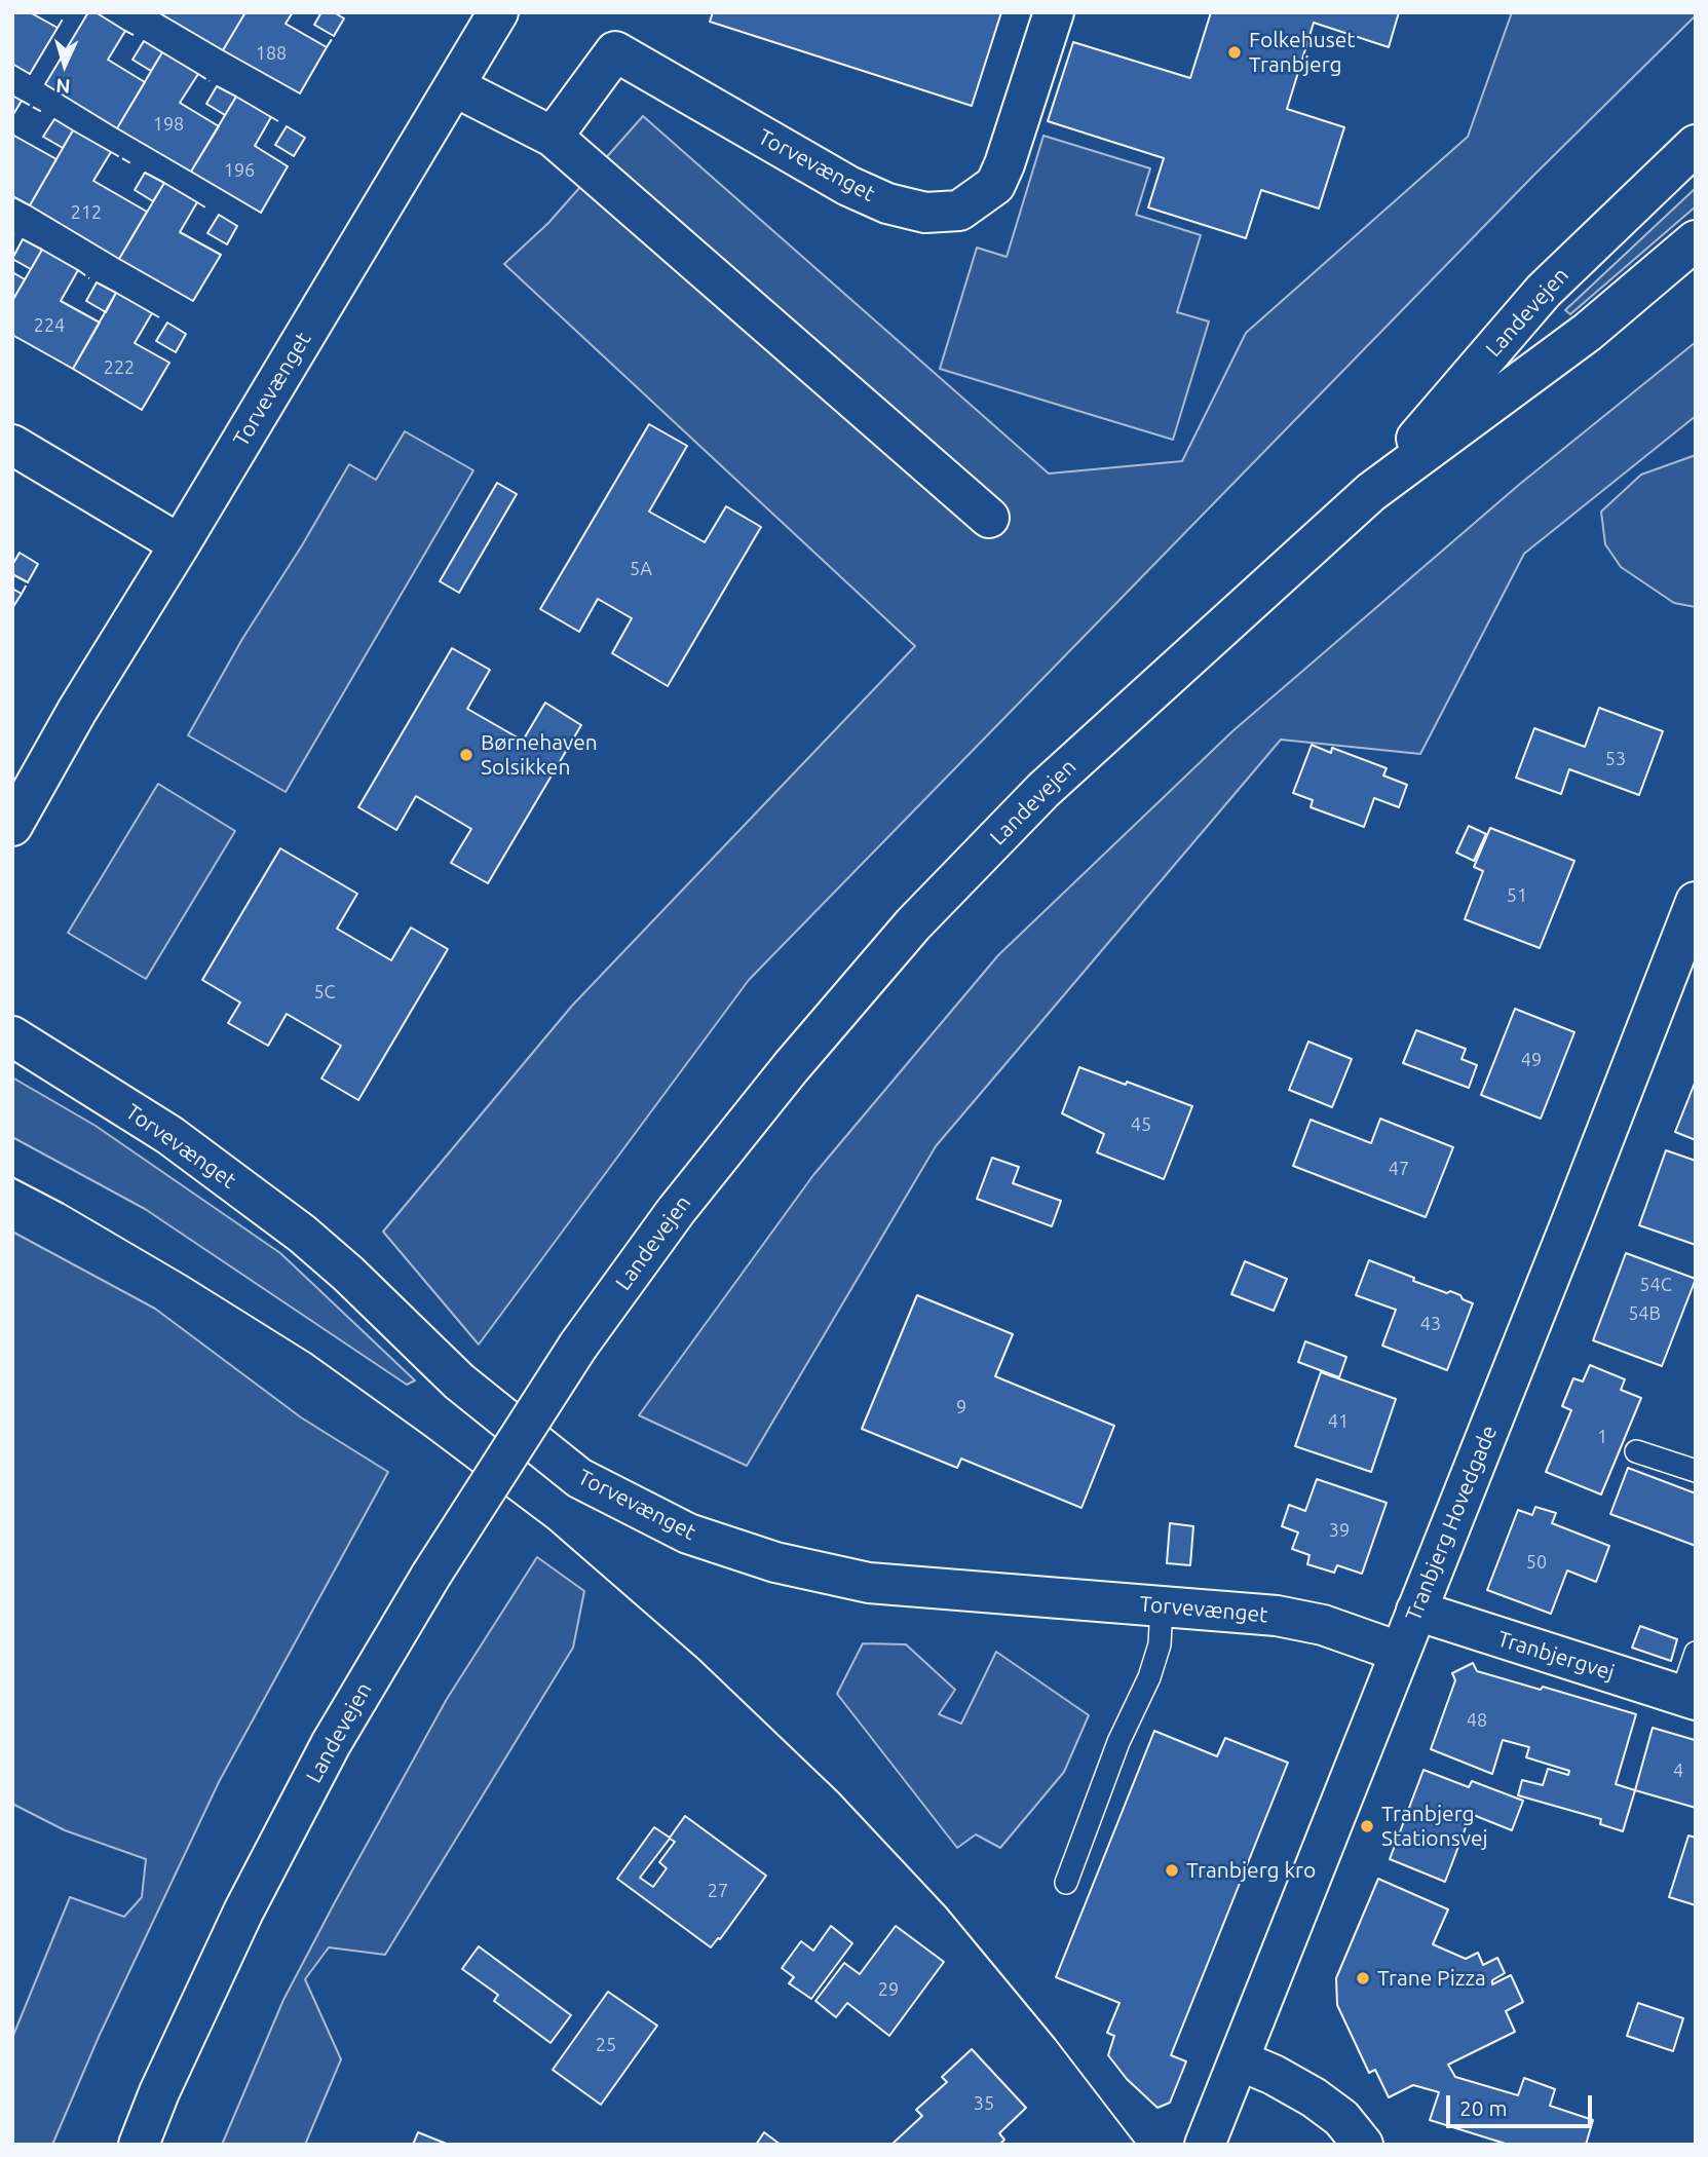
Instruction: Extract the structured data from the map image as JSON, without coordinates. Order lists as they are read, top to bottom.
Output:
{
  "streets": {
    "street": [
      "Torvevænget",
      "Landevejen",
      "Tranbjerg Hovedgade",
      "Tranbjergvej"
    ]
  },
  "crossings": [
    ["Torvevænget", "Tranbjerg Hovedgade"],
    ["Tranbjerg Hovedgade", "Tranbjergvej"]
  ],
  "places": [
    "Folkehuset Tranbjerg",
    "Børnehaven Solsikken",
    "Tranbjerg Stationsvej",
    "Tranbjerg kro",
    "Trane Pizza"
  ],
  "house_numbers": [
    "188",
    "198",
    "196",
    "212",
    "224",
    "222",
    "5A",
    "53",
    "51",
    "5C",
    "49",
    "45",
    "47",
    "54C",
    "54B",
    "43",
    "9",
    "41",
    "1",
    "39",
    "50",
    "48",
    "4",
    "27",
    "29",
    "25",
    "35"
  ],
  "scale_bar": "20 m",
  "north": "bottom"
}
